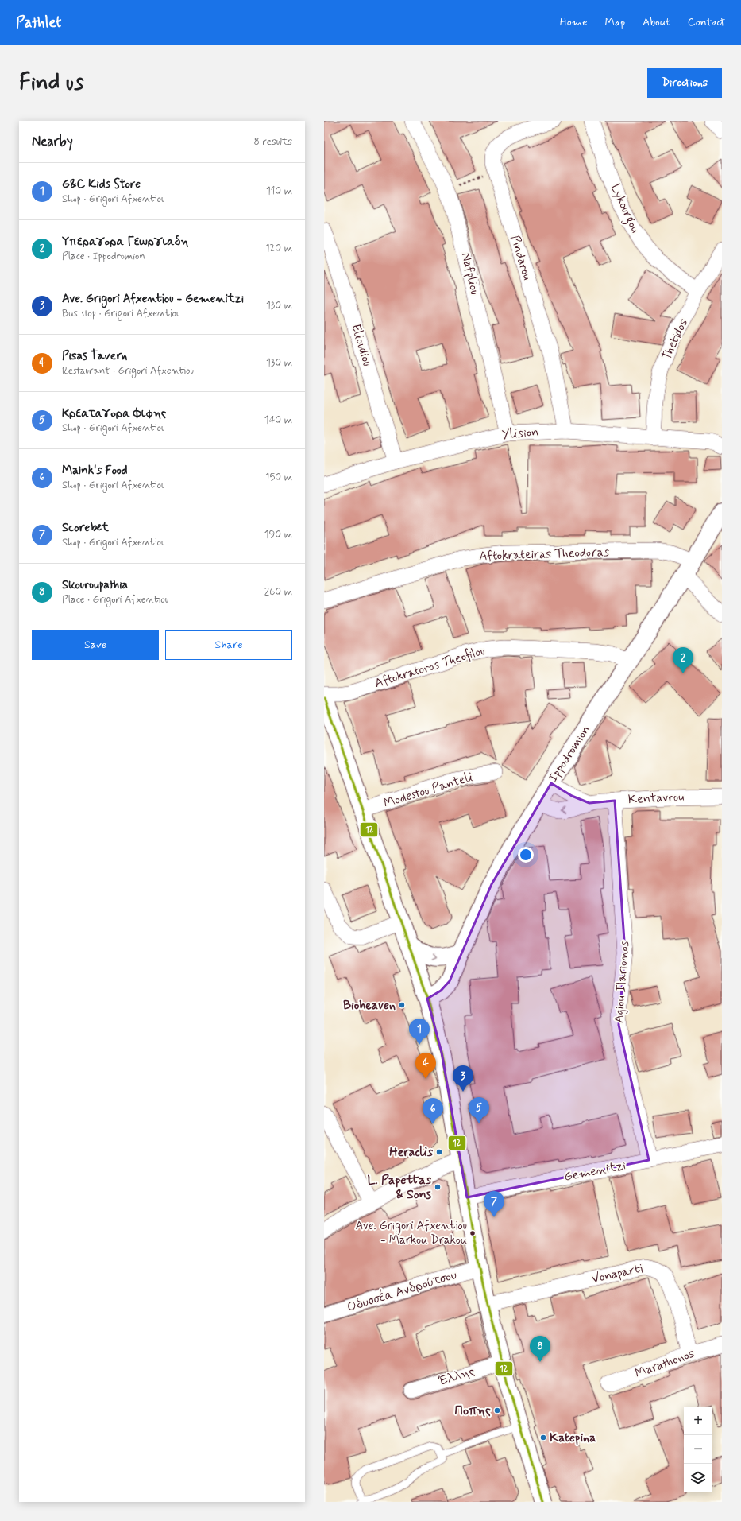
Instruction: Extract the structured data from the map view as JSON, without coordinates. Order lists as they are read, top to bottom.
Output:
{
  "streets": {
    "main road": ["Ippodromion"],
    "street": [
      "Lykourgou",
      "Pindarou",
      "Nafpliou",
      "Thetidos",
      "Elioudiou",
      "Ylision",
      "Aftokrateiras Theodoras",
      "Aftokratoros Theofilou",
      "Modestou Panteli",
      "Kentavrou",
      "Agiou Ilarionos",
      "Gemenitzi",
      "Vonaparti",
      "Οδυσσέα Ανδρούτσου",
      "Marathonos",
      "Έλλης"
    ]
  },
  "crossings": [
    ["Lykourgou", "Thetidos"],
    ["Pindarou", "Ylision"],
    ["Nafpliou", "Ylision"],
    ["Thetidos", "Ylision"],
    ["Elioudiou", "Ylision"],
    ["Aftokrateiras Theodoras", "Ippodromion"],
    ["Aftokratoros Theofilou", "Ippodromion"],
    ["Ippodromion", "Kentavrou"],
    ["Kentavrou", "Agiou Ilarionos"],
    ["Agiou Ilarionos", "Gemenitzi"],
    ["Vonaparti", "Marathonos"]
  ],
  "places": [
    "Bioheaven",
    "Heraclis",
    "L. Papettas & Sons",
    "Ave. Grigori Afxentiou - Markou Drakou",
    "Ποπης",
    "Katepina"
  ],
  "lines": ["transit line 12"],
  "page": {
    "header": "Pathlet",
    "nav": [
      "Home",
      "Map",
      "About",
      "Contact"
    ],
    "buttons": [
      "Directions",
      ["Save", "Share"]
    ],
    "title": "Find us",
    "heading": ["Nearby", "8 results"],
    "list": [
      {
        "mark": "1",
        "name": "G&C Kids Store",
        "note": "Shop · Grigori Afxentiou",
        "value": "110 m"
      },
      {
        "mark": "2",
        "name": "Υπεραγορα Γεωργιαδη",
        "note": "Place · Ippodromion",
        "value": "120 m"
      },
      {
        "mark": "3",
        "name": "Ave. Grigori Afxentiou - Gemenitzi",
        "note": "Bus stop · Grigori Afxentiou",
        "value": "130 m"
      },
      {
        "mark": "4",
        "name": "Pisas Tavern",
        "note": "Restaurant · Grigori Afxentiou",
        "value": "130 m"
      },
      {
        "mark": "5",
        "name": "Κρεαταγορα Φιφης",
        "note": "Shop · Grigori Afxentiou",
        "value": "140 m"
      },
      {
        "mark": "6",
        "name": "Maink's Food",
        "note": "Shop · Grigori Afxentiou",
        "value": "150 m"
      },
      {
        "mark": "7",
        "name": "Scorebet",
        "note": "Shop · Grigori Afxentiou",
        "value": "190 m"
      },
      {
        "mark": "8",
        "name": "Skouroupathia",
        "note": "Place · Grigori Afxentiou",
        "value": "260 m"
      }
    ],
    "pins": [
      "2",
      "1",
      "4",
      "3",
      "5",
      "6",
      "7",
      "8"
    ],
    "map_buttons": ["+", "−"]
  }
}
